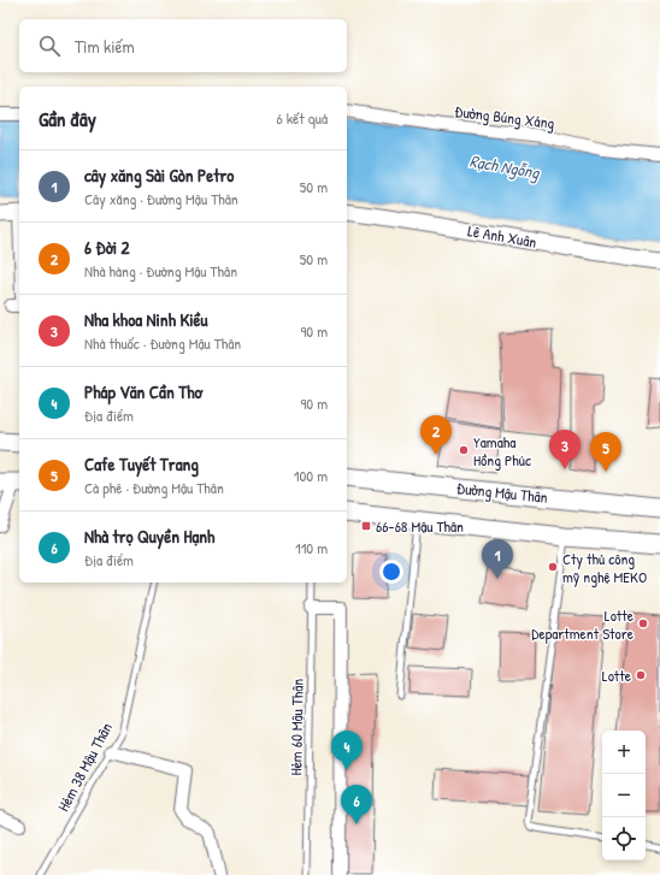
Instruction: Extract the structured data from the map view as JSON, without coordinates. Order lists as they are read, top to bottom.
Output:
{
  "streets": {
    "main road": ["Đường Mậu Thân"],
    "street": ["Đường Búng Xáng", "Lê Anh Xuân"],
    "lane": ["Hẻm 60 Mậu Thân", "Hẻm 38 Mậu Thân"]
  },
  "water": ["Rạch Ngỗng"],
  "places": {
    "other": [
      "Yamaha Hồng Phúc",
      "Cty thủ công mỹ nghệ MEKO",
      "Lotte Department Store",
      "Lotte"
    ],
    "transit": ["66-68 Mậu Thân"]
  },
  "page": {
    "search": "Tìm kiếm",
    "heading": ["Gần đây", "6 kết quả"],
    "list": [
      {
        "mark": "1",
        "name": "cây xăng Sài Gòn Petro",
        "note": "Cây xăng · Đường Mậu Thân",
        "value": "50 m"
      },
      {
        "mark": "2",
        "name": "6 Đời 2",
        "note": "Nhà hàng · Đường Mậu Thân",
        "value": "50 m"
      },
      {
        "mark": "3",
        "name": "Nha khoa Ninh Kiều",
        "note": "Nhà thuốc · Đường Mậu Thân",
        "value": "90 m"
      },
      {
        "mark": "4",
        "name": "Pháp Văn Cần Thơ",
        "note": "Địa điểm",
        "value": "90 m"
      },
      {
        "mark": "5",
        "name": "Cafe Tuyết Trang",
        "note": "Cà phê · Đường Mậu Thân",
        "value": "100 m"
      },
      {
        "mark": "6",
        "name": "Nhà trọ Quyền Hạnh",
        "note": "Địa điểm",
        "value": "110 m"
      }
    ],
    "pins": [
      "2",
      "3",
      "5",
      "1",
      "4",
      "6"
    ],
    "map_buttons": ["+", "−"]
  }
}
